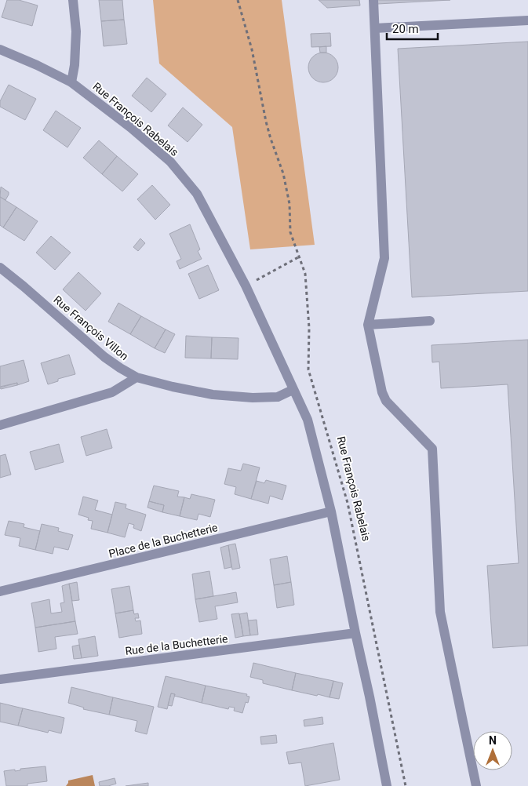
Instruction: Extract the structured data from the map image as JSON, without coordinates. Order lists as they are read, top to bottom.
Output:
{
  "streets": {
    "street": [
      "Rue François Rabelais",
      "Rue François Villon",
      "Place de la Buchetterie",
      "Rue de la Buchetterie"
    ]
  },
  "crossings": [
    ["Rue François Rabelais", "Rue François Villon"],
    ["Rue François Rabelais", "Place de la Buchetterie"],
    ["Rue François Rabelais", "Rue de la Buchetterie"]
  ],
  "scale_bar": "20 m",
  "north": "top"
}
